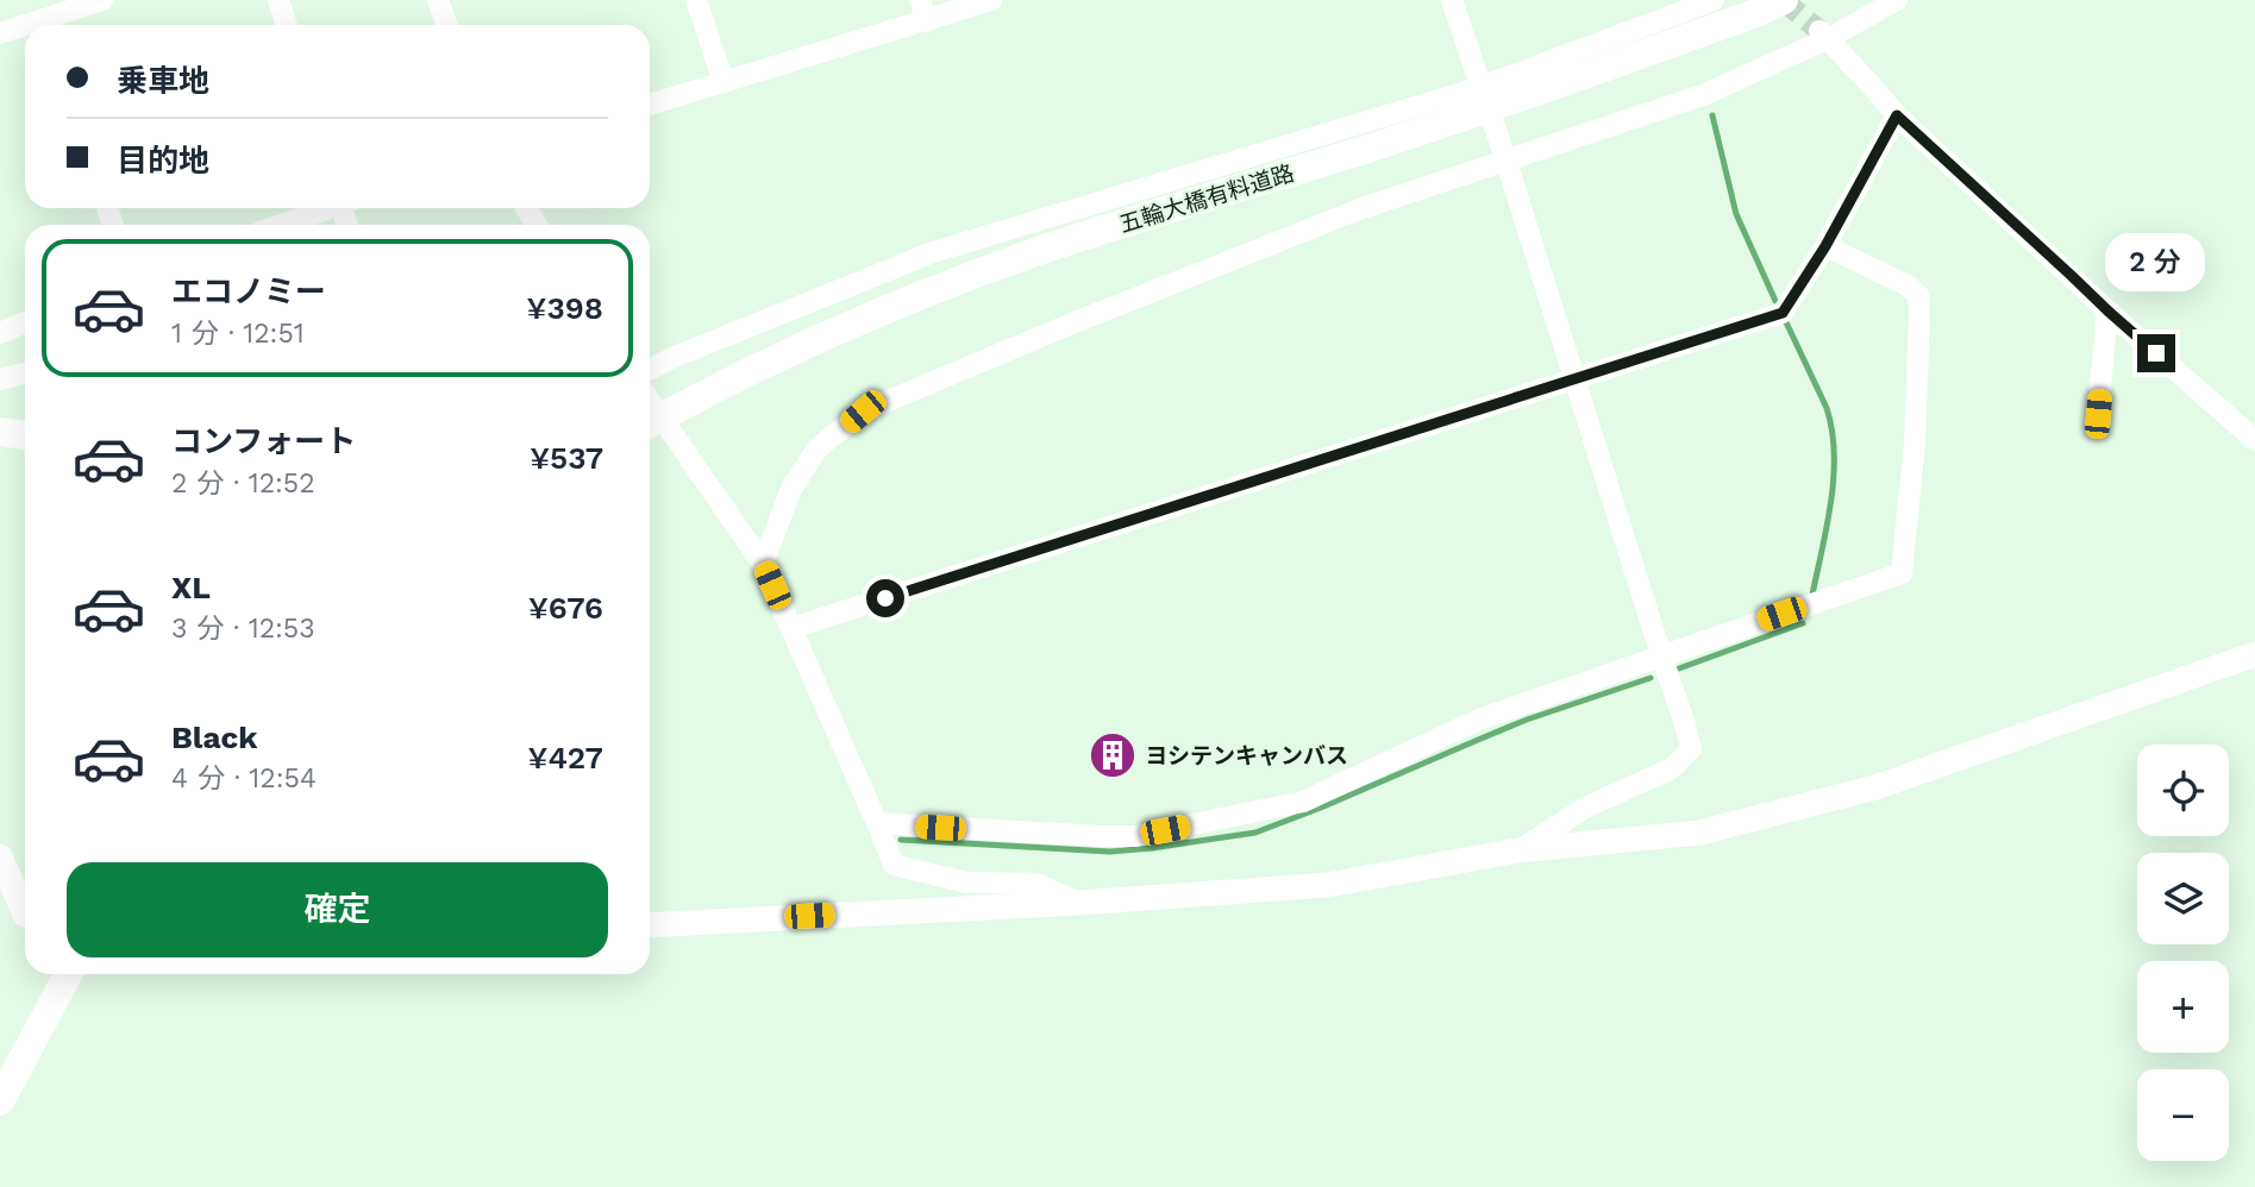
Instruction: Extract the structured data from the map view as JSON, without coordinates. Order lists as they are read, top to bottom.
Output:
{
  "streets": {
    "main road": ["五輪大橋有料道路"]
  },
  "places": {
    "building": ["ヨシテンキャンバス"]
  },
  "page": {
    "banner": ["乗車地", "目的地"],
    "bubble": "2 分",
    "list": [
      {
        "name": "エコノミー",
        "note": "1 分 · 12:51",
        "value": "¥398"
      },
      {
        "name": "コンフォート",
        "note": "2 分 · 12:52",
        "value": "¥537"
      },
      {
        "name": "XL",
        "note": "3 分 · 12:53",
        "value": "¥676"
      },
      {
        "name": "Black",
        "note": "4 分 · 12:54",
        "value": "¥427"
      }
    ],
    "map_buttons": ["+", "−"],
    "buttons": "確定"
  }
}
